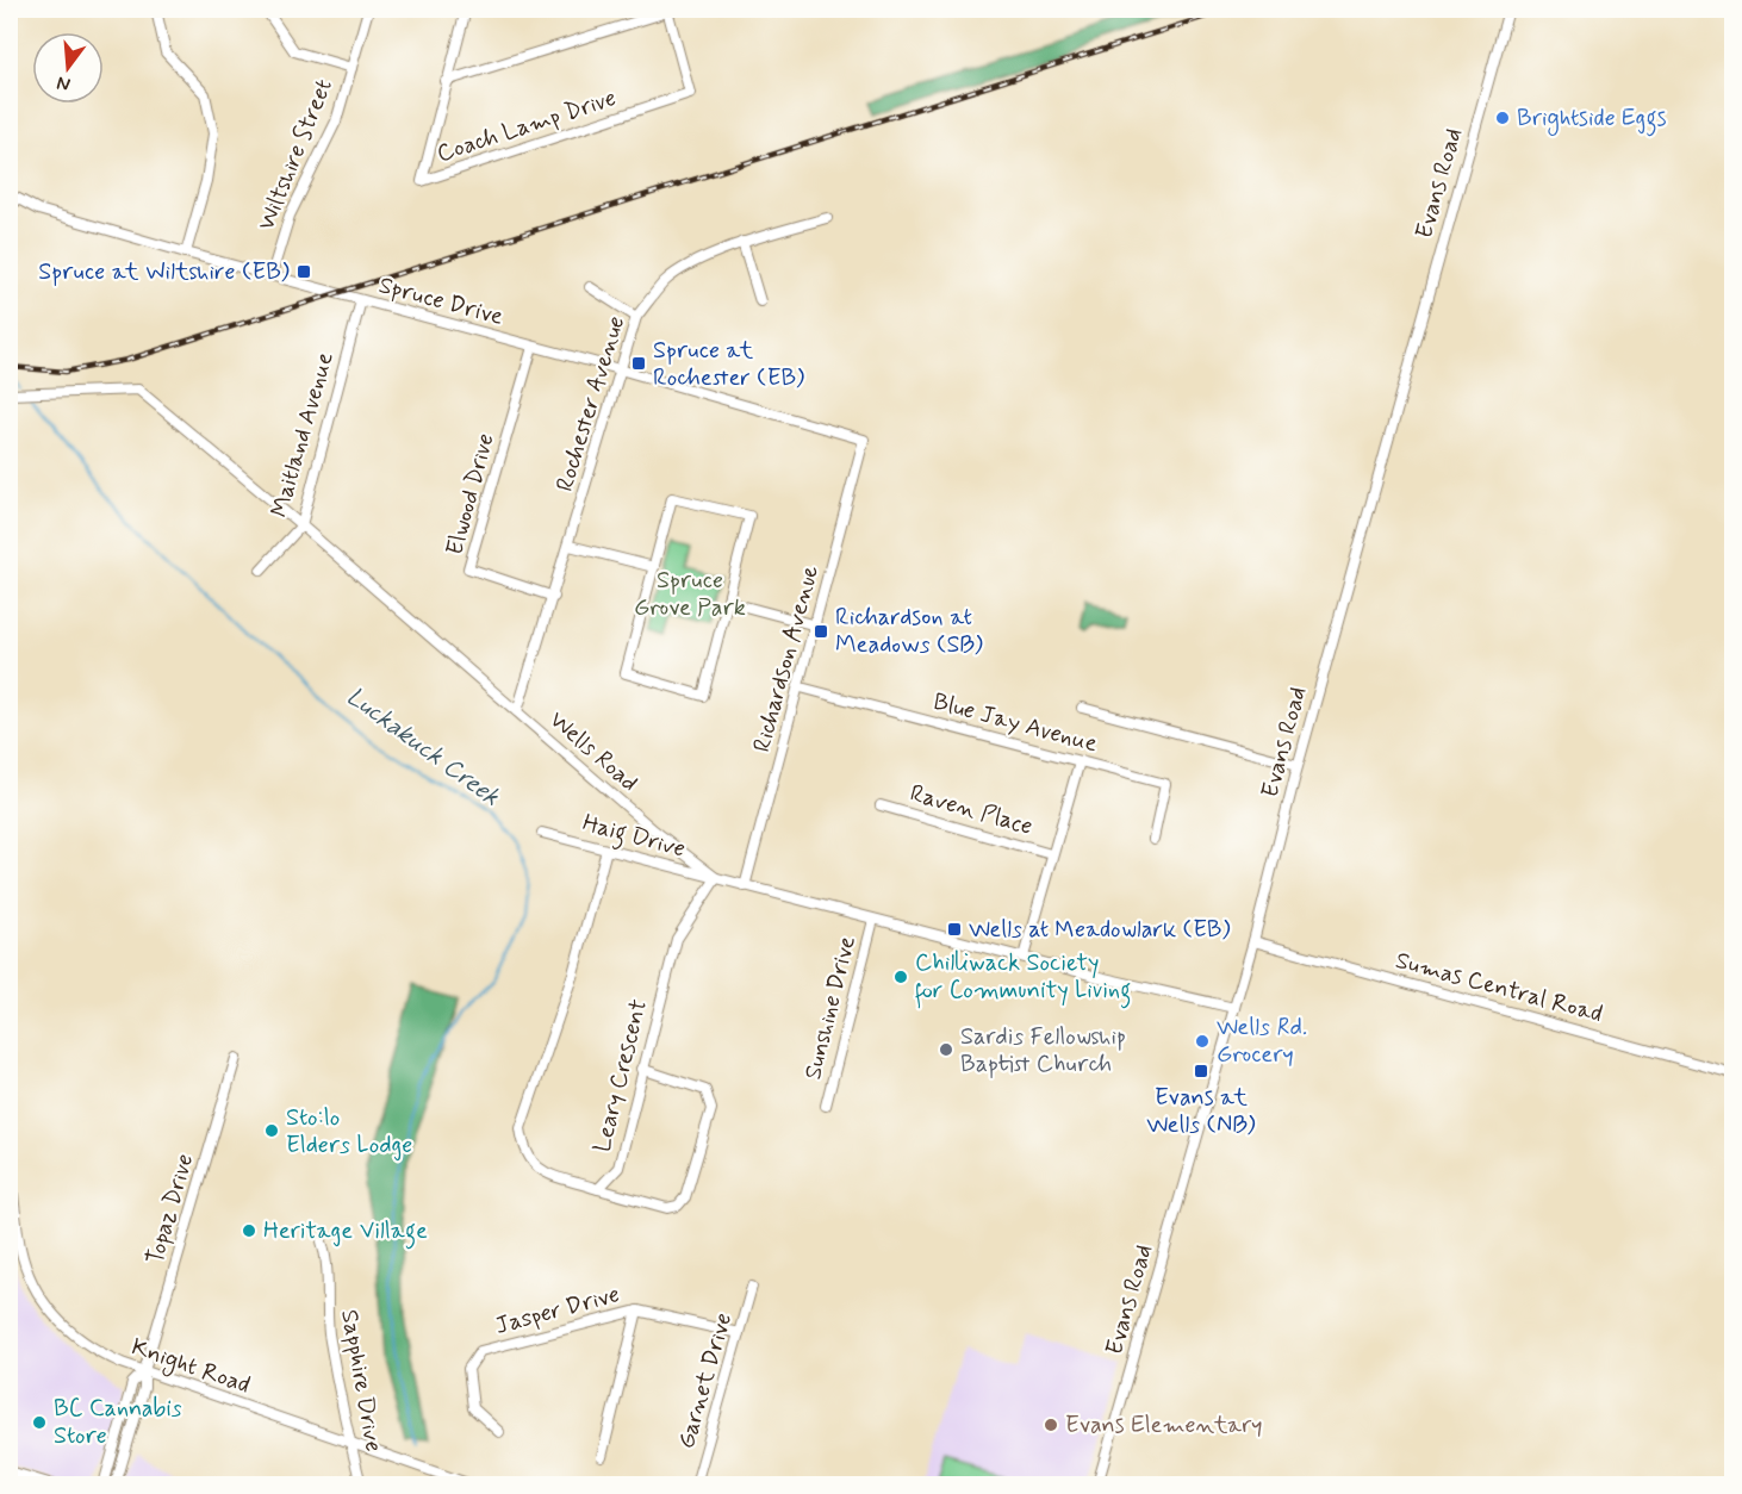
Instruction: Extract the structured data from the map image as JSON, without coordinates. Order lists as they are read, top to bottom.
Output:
{
  "streets": {
    "street": [
      "Coach Lamp Drive",
      "Wiltshire Street",
      "Evans Road",
      "Spruce Drive",
      "Rochester Avenue",
      "Maitland Avenue",
      "Elwood Drive",
      "Richardson Avenue",
      "Blue Jay Avenue",
      "Wells Road",
      "Raven Place",
      "Haig Drive",
      "Sumas Central Road",
      "Sunshine Drive",
      "Leary Crescent",
      "Topaz Drive",
      "Jasper Drive",
      "Knight Road",
      "Sapphire Drive",
      "Garnet Drive"
    ]
  },
  "crossings": [
    ["Wiltshire Street", "Spruce Drive"],
    ["Evans Road", "Wells Road"],
    ["Evans Road", "Sumas Central Road"],
    ["Spruce Drive", "Rochester Avenue"],
    ["Spruce Drive", "Maitland Avenue"],
    ["Spruce Drive", "Elwood Drive"],
    ["Spruce Drive", "Richardson Avenue"],
    ["Rochester Avenue", "Elwood Drive"],
    ["Rochester Avenue", "Wells Road"],
    ["Maitland Avenue", "Wells Road"],
    ["Richardson Avenue", "Blue Jay Avenue"],
    ["Richardson Avenue", "Wells Road"],
    ["Wells Road", "Haig Drive"],
    ["Wells Road", "Sunshine Drive"],
    ["Wells Road", "Leary Crescent"],
    ["Haig Drive", "Leary Crescent"],
    ["Topaz Drive", "Knight Road"],
    ["Jasper Drive", "Garnet Drive"],
    ["Knight Road", "Sapphire Drive"]
  ],
  "water": ["Luckakuck Creek"],
  "parks": ["Spruce Grove Park"],
  "places": {
    "other": [
      "Brightside Eggs",
      "Chilliwack Society for Community Living",
      "Wells Rd. Grocery",
      "Sardis Fellowship Baptist Church",
      "Sto:lo Elders Lodge",
      "Heritage Village",
      "BC Cannabis Store",
      "Evans Elementary"
    ],
    "transit": [
      "Spruce at Wiltshire (EB)",
      "Spruce at Rochester (EB)",
      "Richardson at Meadows (SB)",
      "Wells at Meadowlark (EB)",
      "Evans at Wells (NB)"
    ]
  },
  "north": "bottom"
}
